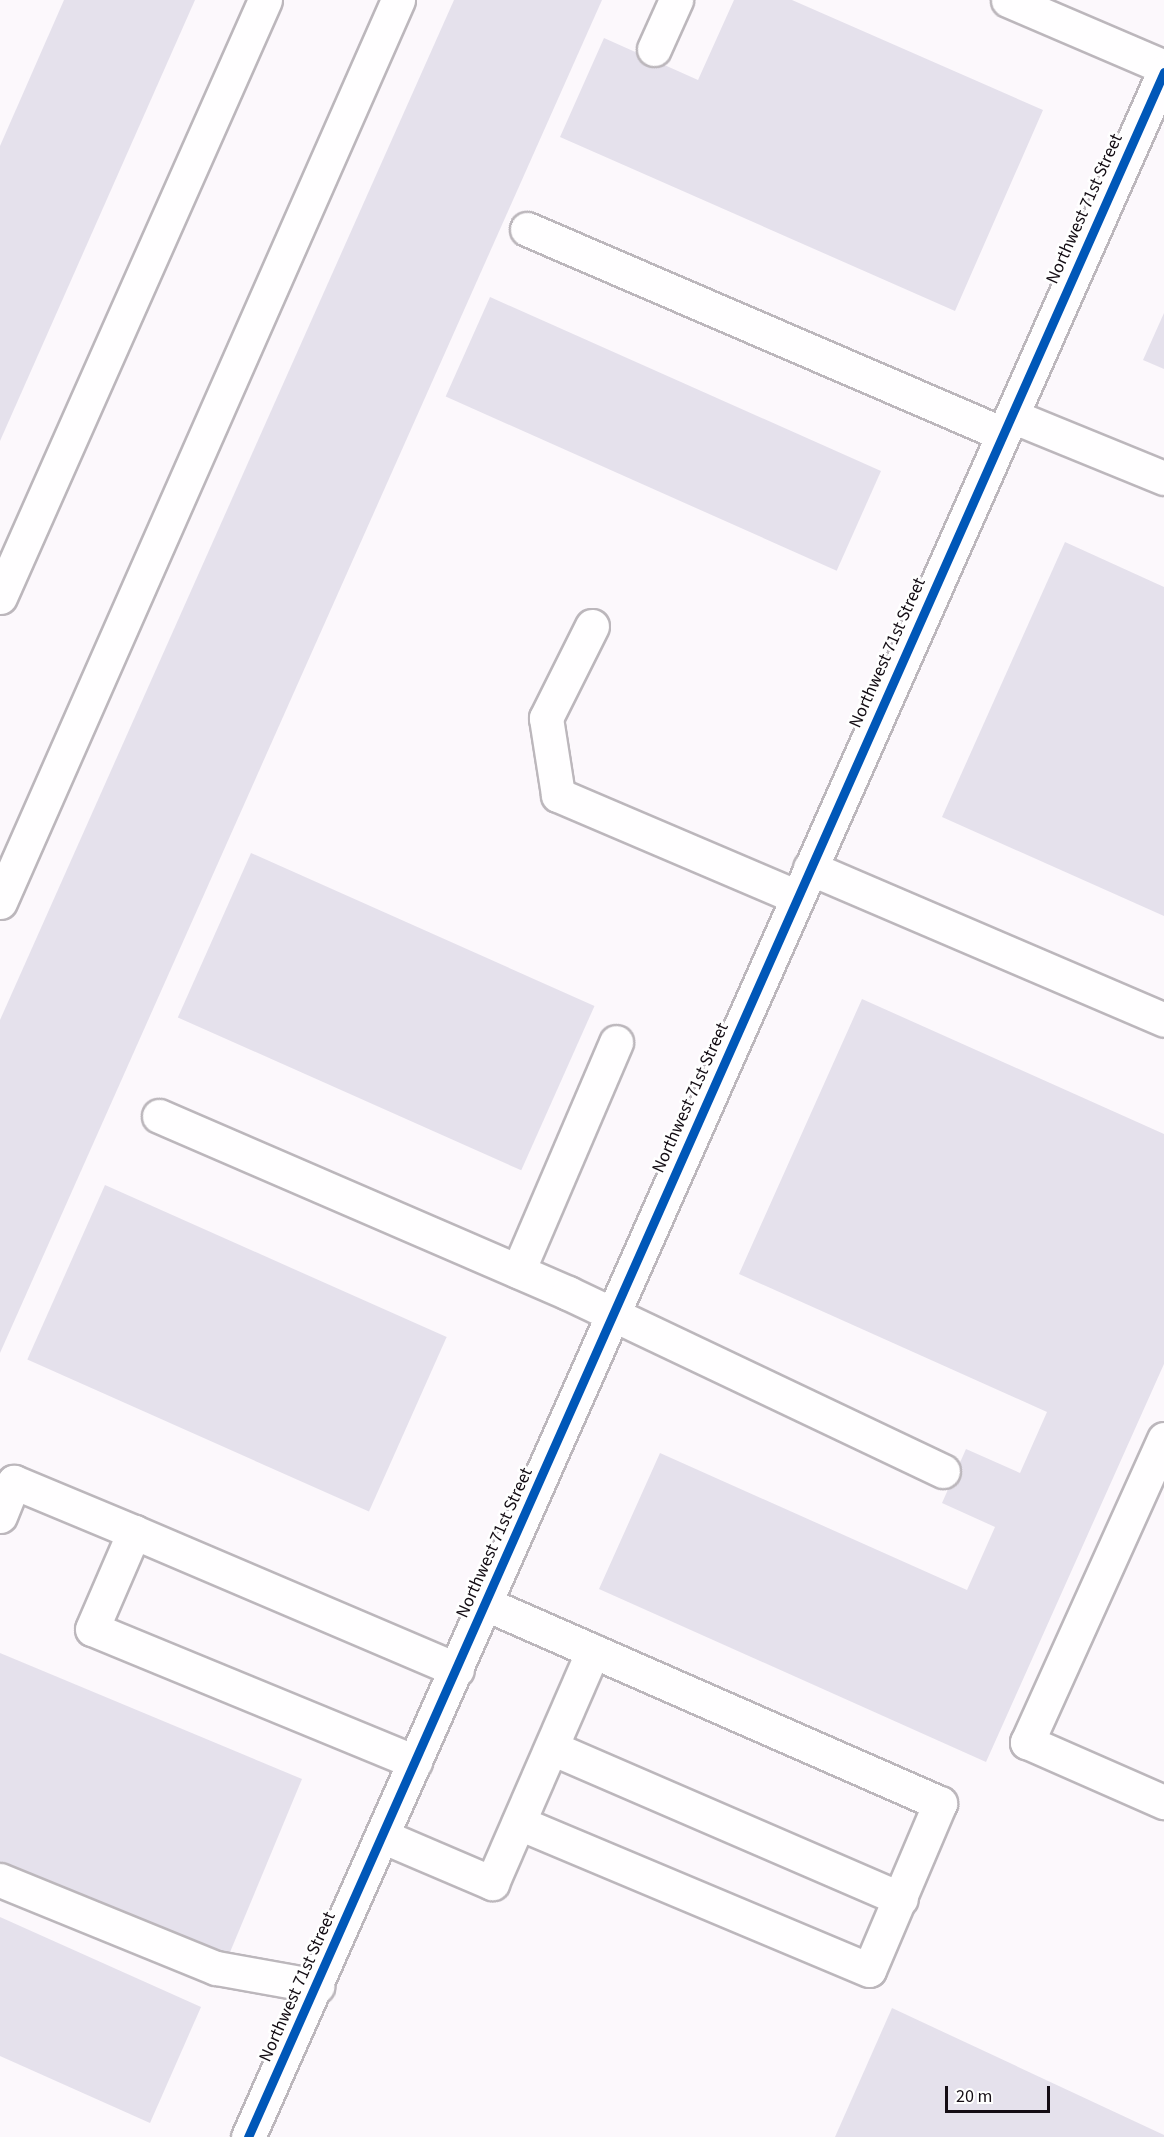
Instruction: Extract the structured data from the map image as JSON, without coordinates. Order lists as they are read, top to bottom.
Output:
{
  "streets": {
    "street": ["Northwest 71st Street"]
  },
  "scale_bar": "20 m"
}
